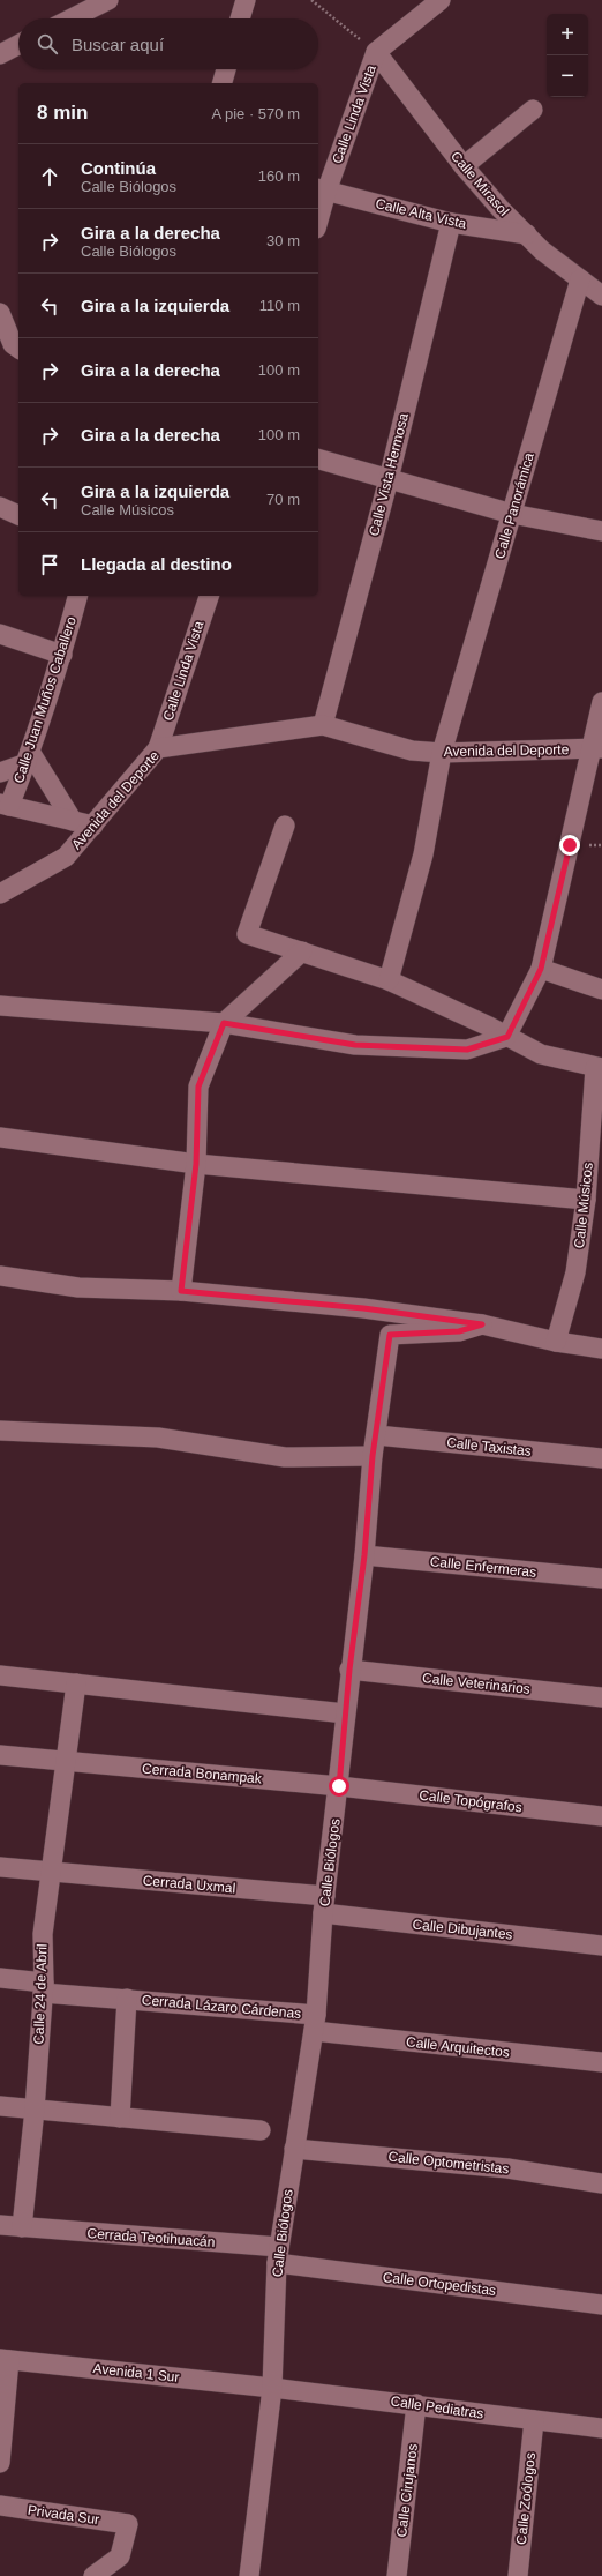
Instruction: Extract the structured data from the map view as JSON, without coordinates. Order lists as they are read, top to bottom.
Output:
{
  "streets": {
    "street": [
      "Calle Linda Vista",
      "Calle Mirasol",
      "Calle Alta Vista",
      "Calle Vista Hermosa",
      "Calle Panorámica",
      "Calle Juan Muños Caballero",
      "Avenida del Deporte",
      "Calle Músicos",
      "Calle Taxistas",
      "Calle Enfermeras",
      "Calle Veterinarios",
      "Cerrada Bonampak",
      "Calle Topógrafos",
      "Calle Biólogos",
      "Cerrada Uxmal",
      "Calle Dibujantes",
      "Calle 24 de Abril",
      "Cerrada Lázaro Cárdenas",
      "Calle Arquitectos",
      "Calle Optometristas",
      "Cerrada Teotihuacán",
      "Calle Ortopedistas",
      "Avenida 1 Sur",
      "Calle Pediatras",
      "Calle Cirujanos",
      "Calle Zoólogos",
      "Privada Sur"
    ]
  },
  "crossings": [
    ["Calle Linda Vista", "Calle Mirasol"],
    ["Calle Linda Vista", "Calle Alta Vista"],
    ["Calle Linda Vista", "Avenida del Deporte"],
    ["Calle Mirasol", "Calle Alta Vista"],
    ["Calle Mirasol", "Calle Panorámica"],
    ["Calle Alta Vista", "Calle Vista Hermosa"],
    ["Calle Vista Hermosa", "Avenida del Deporte"],
    ["Calle Panorámica", "Avenida del Deporte"],
    ["Calle Músicos", "Calle Biólogos"],
    ["Calle Taxistas", "Calle Biólogos"],
    ["Calle Enfermeras", "Calle Biólogos"],
    ["Calle Veterinarios", "Calle Biólogos"],
    ["Cerrada Bonampak", "Calle Topógrafos"],
    ["Cerrada Bonampak", "Calle Biólogos"],
    ["Cerrada Bonampak", "Calle 24 de Abril"],
    ["Calle Topógrafos", "Calle Biólogos"],
    ["Calle Biólogos", "Cerrada Uxmal"],
    ["Calle Biólogos", "Calle Dibujantes"],
    ["Calle Biólogos", "Cerrada Lázaro Cárdenas"],
    ["Calle Biólogos", "Calle Arquitectos"],
    ["Calle Biólogos", "Calle Optometristas"],
    ["Calle Biólogos", "Cerrada Teotihuacán"],
    ["Calle Biólogos", "Calle Ortopedistas"],
    ["Calle Biólogos", "Avenida 1 Sur"],
    ["Calle Biólogos", "Calle Pediatras"],
    ["Cerrada Uxmal", "Calle Dibujantes"],
    ["Cerrada Uxmal", "Calle 24 de Abril"],
    ["Calle 24 de Abril", "Cerrada Lázaro Cárdenas"],
    ["Calle 24 de Abril", "Cerrada Teotihuacán"],
    ["Cerrada Lázaro Cárdenas", "Calle Arquitectos"],
    ["Cerrada Teotihuacán", "Calle Ortopedistas"],
    ["Avenida 1 Sur", "Calle Pediatras"],
    ["Calle Pediatras", "Calle Cirujanos"],
    ["Calle Pediatras", "Calle Zoólogos"]
  ],
  "page": {
    "map_buttons": ["+", "−"],
    "search": "Buscar aquí",
    "heading": ["8 min", "A pie · 570 m"],
    "list": [
      ["Continúa", "Calle Biólogos", "160 m"],
      ["Gira a la derecha", "Calle Biólogos", "30 m"],
      ["Gira a la izquierda", "110 m"],
      ["Gira a la derecha", "100 m"],
      ["Gira a la derecha", "100 m"],
      ["Gira a la izquierda", "Calle Músicos", "70 m"],
      "Llegada al destino"
    ]
  }
}
